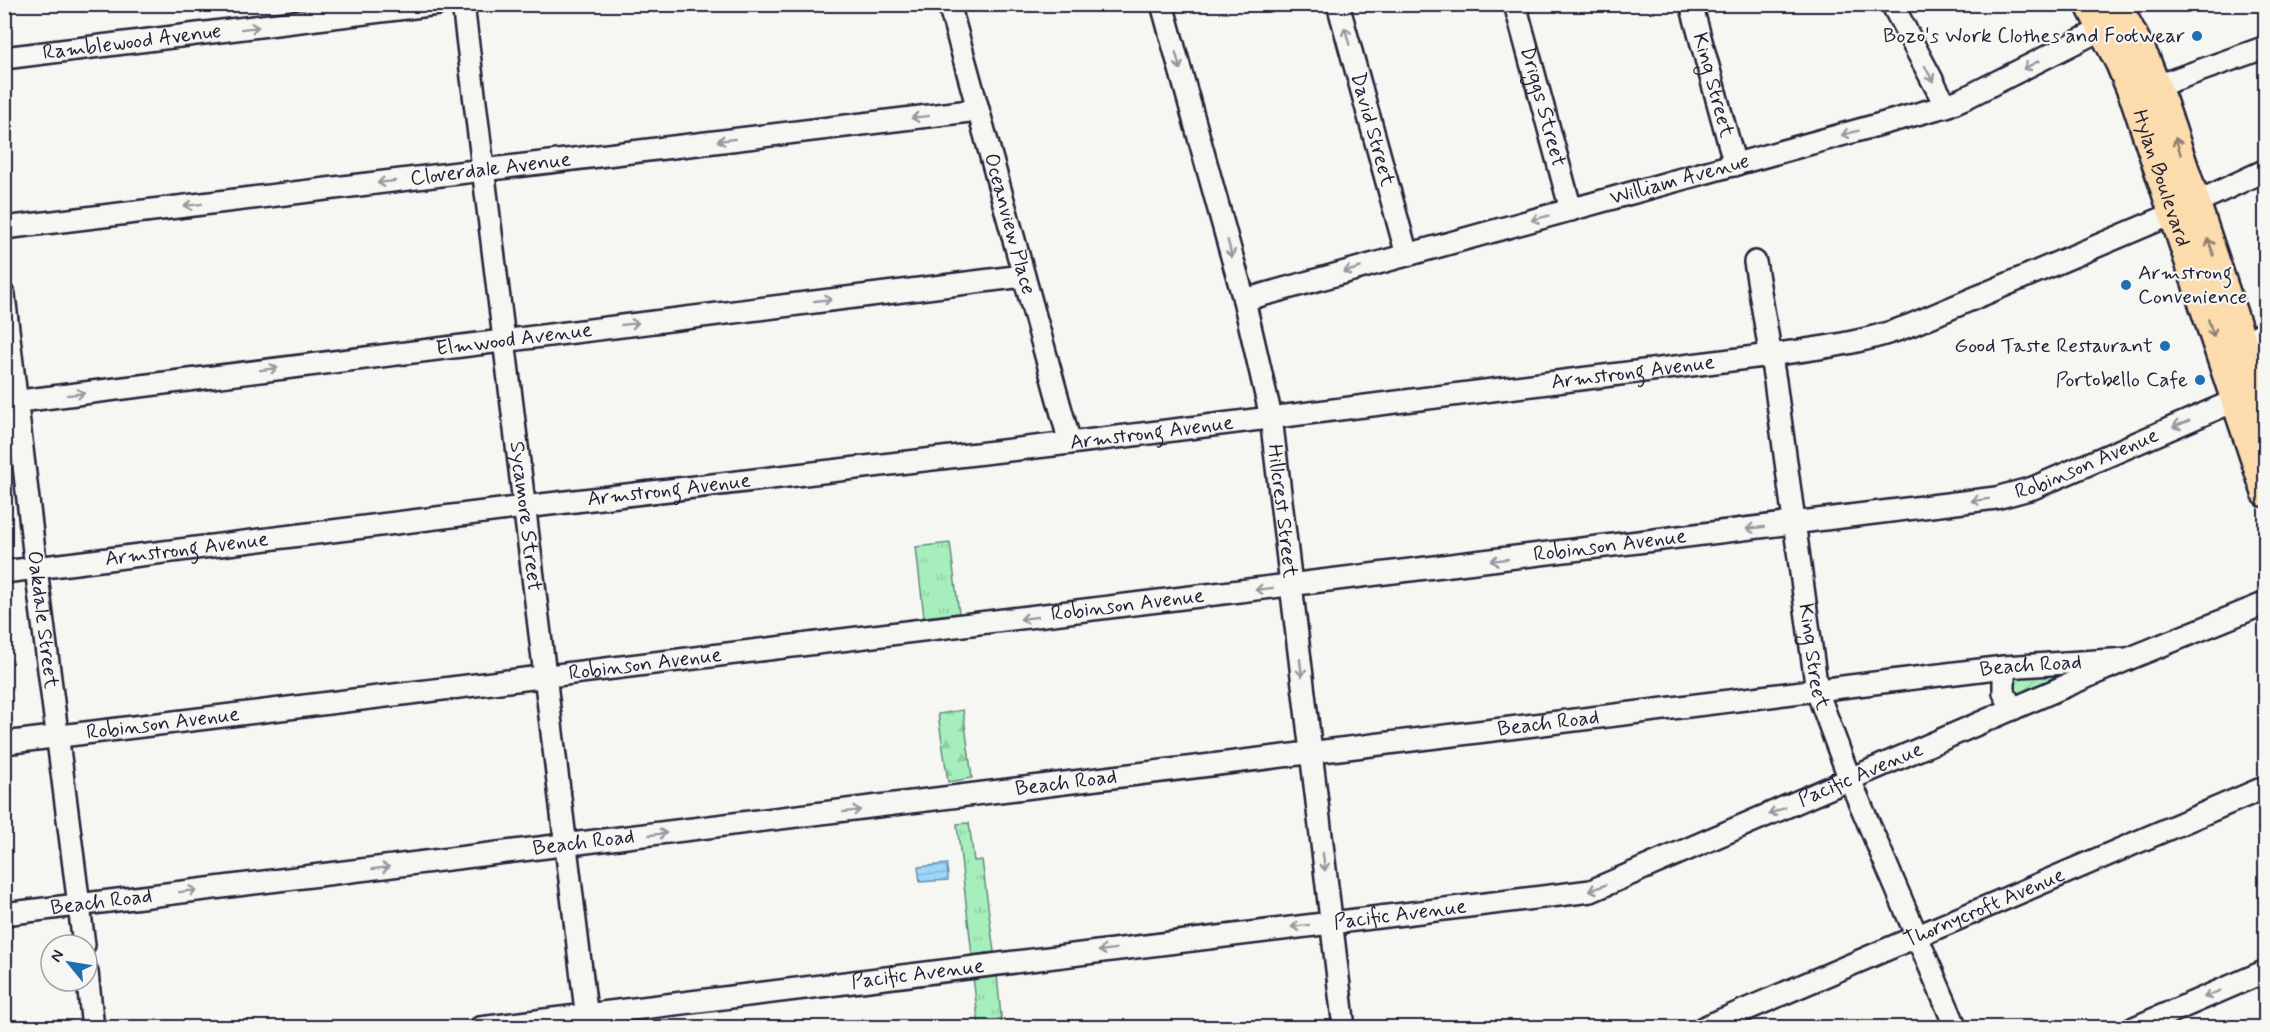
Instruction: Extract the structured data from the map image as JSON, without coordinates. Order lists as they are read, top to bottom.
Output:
{
  "streets": {
    "main road": ["Hylan Boulevard"],
    "street": [
      "Ramblewood Avenue",
      "King Street",
      "Driggs Street",
      "David Street",
      "Cloverdale Avenue",
      "William Avenue",
      "Oceanview Place",
      "Elmwood Avenue",
      "Armstrong Avenue",
      "Robinson Avenue",
      "Hillcrest Street",
      "Sycamore Street",
      "Oakdale Street",
      "Beach Road",
      "Pacific Avenue",
      "Thornycroft Avenue"
    ]
  },
  "crossings": [
    ["King Street", "William Avenue"],
    ["King Street", "Armstrong Avenue"],
    ["King Street", "Robinson Avenue"],
    ["King Street", "Beach Road"],
    ["King Street", "Pacific Avenue"],
    ["King Street", "Thornycroft Avenue"],
    ["Driggs Street", "William Avenue"],
    ["David Street", "William Avenue"],
    ["Cloverdale Avenue", "Oceanview Place"],
    ["Cloverdale Avenue", "Sycamore Street"],
    ["Hylan Boulevard", "William Avenue"],
    ["Hylan Boulevard", "Armstrong Avenue"],
    ["Hylan Boulevard", "Robinson Avenue"],
    ["William Avenue", "Hillcrest Street"],
    ["Oceanview Place", "Elmwood Avenue"],
    ["Oceanview Place", "Armstrong Avenue"],
    ["Elmwood Avenue", "Sycamore Street"],
    ["Elmwood Avenue", "Oakdale Street"],
    ["Armstrong Avenue", "Hillcrest Street"],
    ["Armstrong Avenue", "Sycamore Street"],
    ["Armstrong Avenue", "Oakdale Street"],
    ["Robinson Avenue", "Hillcrest Street"],
    ["Robinson Avenue", "Sycamore Street"],
    ["Robinson Avenue", "Oakdale Street"],
    ["Hillcrest Street", "Beach Road"],
    ["Hillcrest Street", "Pacific Avenue"],
    ["Sycamore Street", "Beach Road"],
    ["Sycamore Street", "Pacific Avenue"],
    ["Oakdale Street", "Beach Road"],
    ["Beach Road", "Pacific Avenue"]
  ],
  "one_way": [
    "Ramblewood Avenue",
    "David Street",
    "Cloverdale Avenue",
    "William Avenue",
    "Elmwood Avenue",
    "Robinson Avenue",
    "Hillcrest Street",
    "Beach Road",
    "Pacific Avenue"
  ],
  "places": [
    "Bozo's Work Clothes and Footwear",
    "Armstrong Convenience",
    "Good Taste Restaurant",
    "Portobello Cafe"
  ],
  "north": "top left"
}
